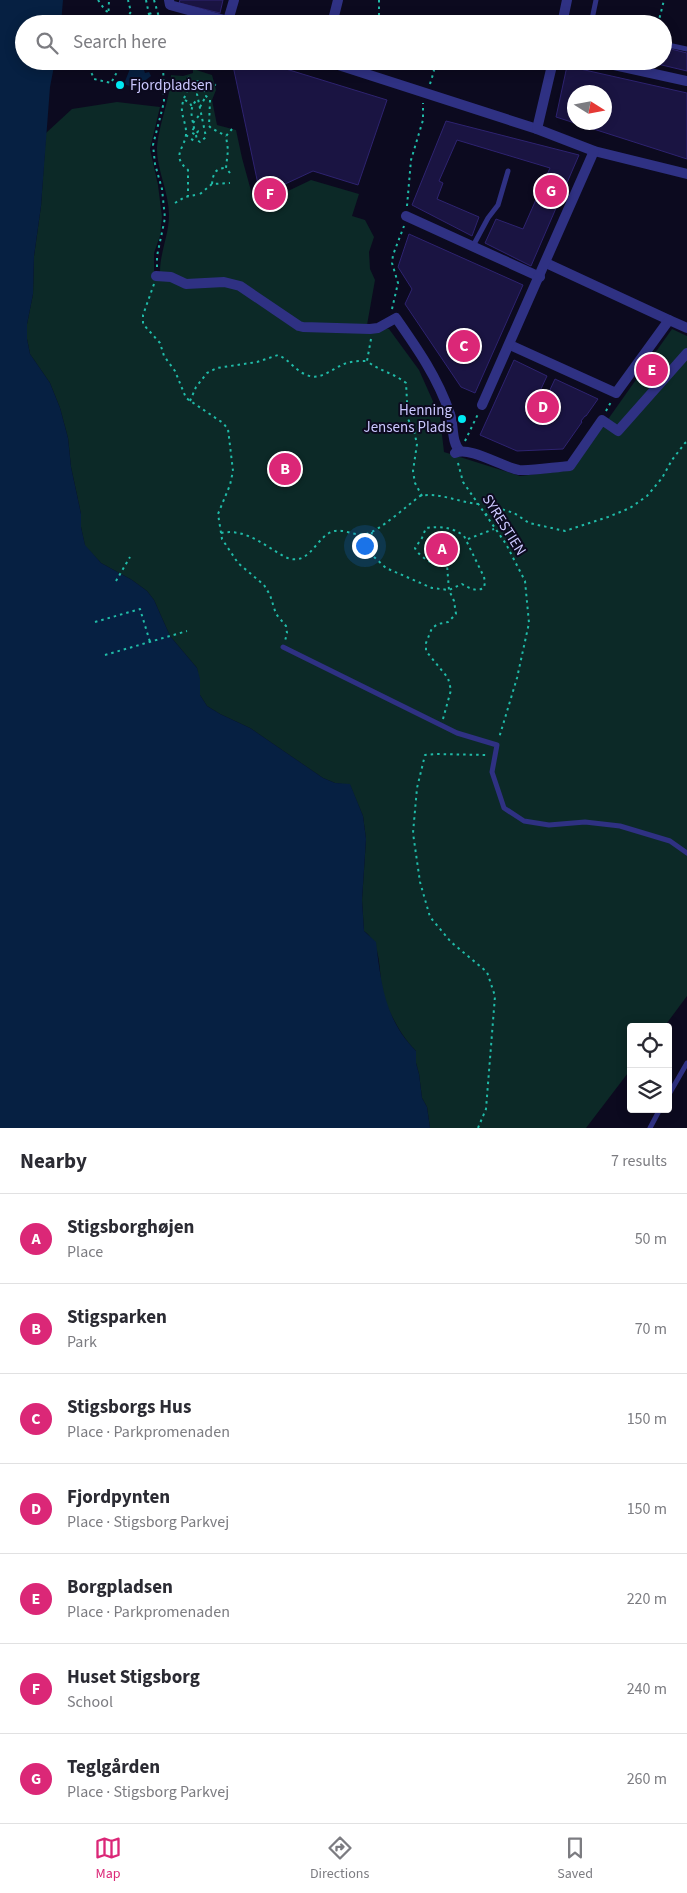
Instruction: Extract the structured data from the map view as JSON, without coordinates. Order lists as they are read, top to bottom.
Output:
{
  "streets": {
    "path": ["SYRESTIEN"]
  },
  "places": ["Fjordpladsen", "Henning Jensens Plads"],
  "north": "right",
  "page": {
    "search": "Search here",
    "pins": [
      "G",
      "F",
      "C",
      "E",
      "D",
      "B",
      "A"
    ],
    "heading": ["Nearby", "7 results"],
    "list": [
      {
        "mark": "A",
        "name": "Stigsborghøjen",
        "note": "Place",
        "value": "50 m"
      },
      {
        "mark": "B",
        "name": "Stigsparken",
        "note": "Park",
        "value": "70 m"
      },
      {
        "mark": "C",
        "name": "Stigsborgs Hus",
        "note": "Place · Parkpromenaden",
        "value": "150 m"
      },
      {
        "mark": "D",
        "name": "Fjordpynten",
        "note": "Place · Stigsborg Parkvej",
        "value": "150 m"
      },
      {
        "mark": "E",
        "name": "Borgpladsen",
        "note": "Place · Parkpromenaden",
        "value": "220 m"
      },
      {
        "mark": "F",
        "name": "Huset Stigsborg",
        "note": "School",
        "value": "240 m"
      },
      {
        "mark": "G",
        "name": "Teglgården",
        "note": "Place · Stigsborg Parkvej",
        "value": "260 m"
      }
    ],
    "nav": ["Map", "Directions", "Saved"]
  }
}
